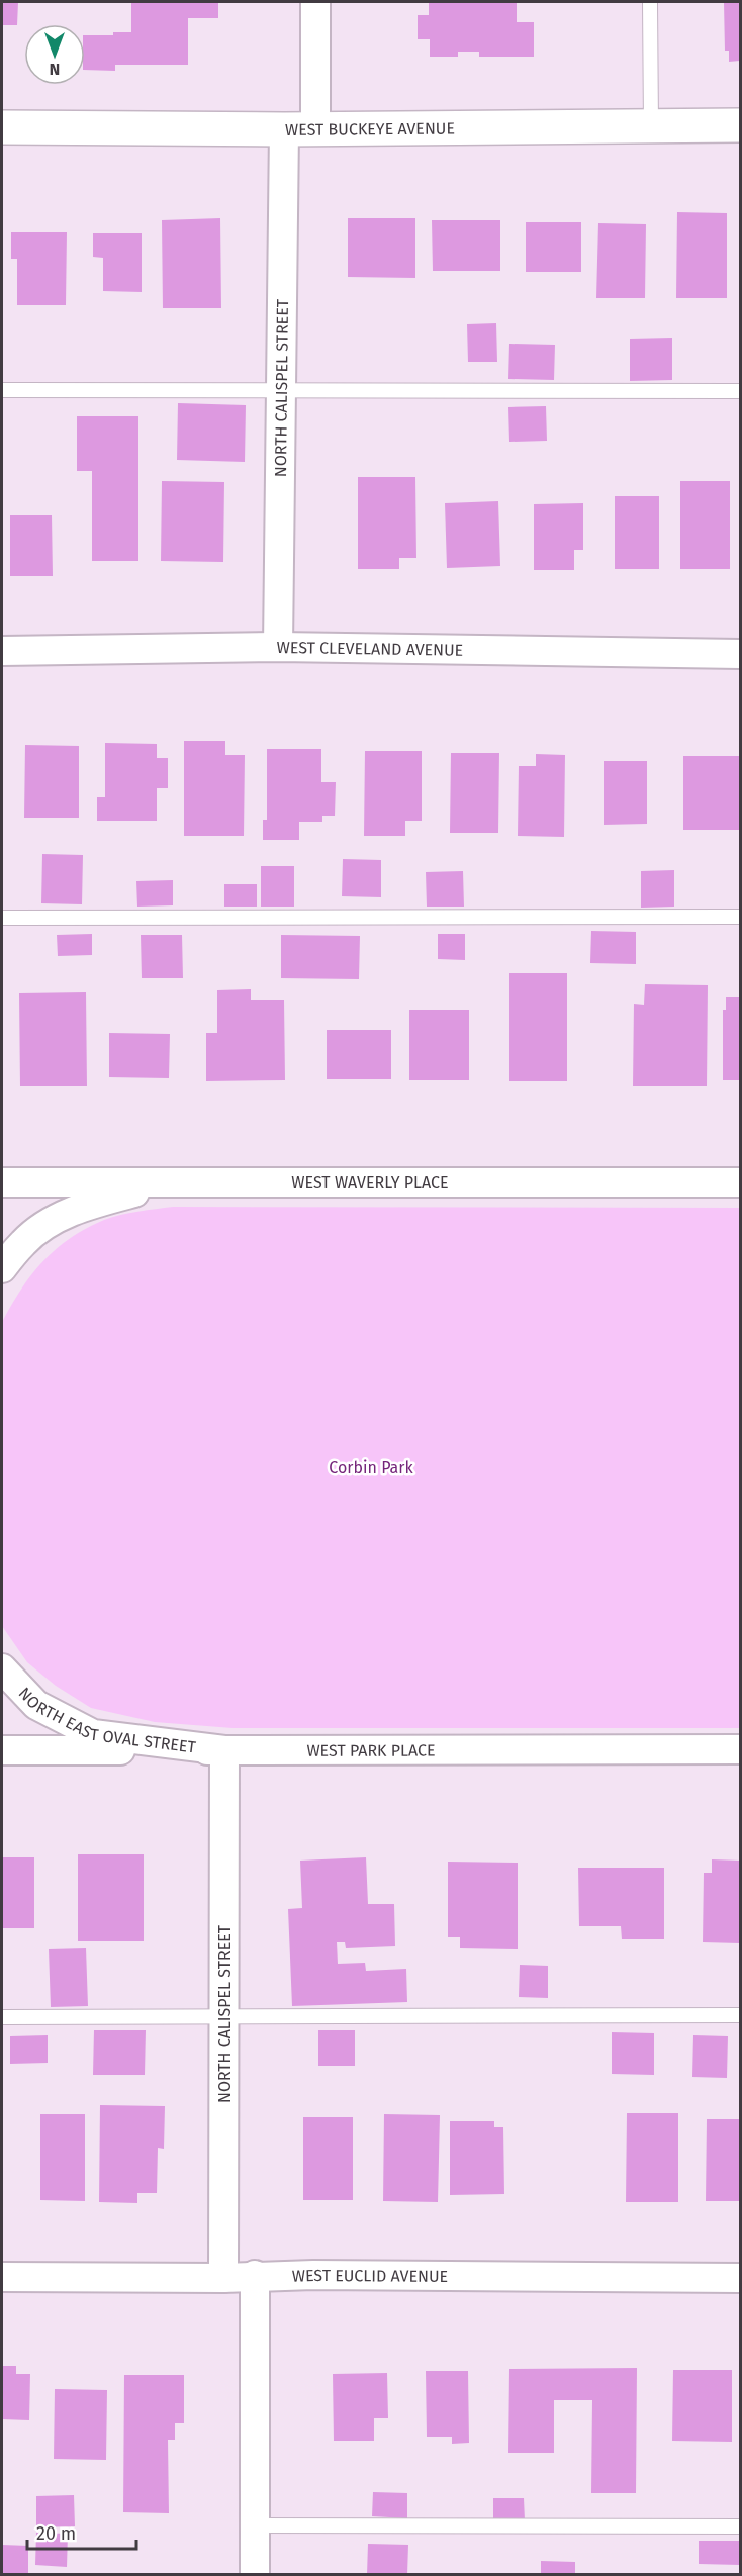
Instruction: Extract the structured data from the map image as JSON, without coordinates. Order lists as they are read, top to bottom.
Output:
{
  "streets": {
    "main road": ["WEST BUCKEYE AVENUE"],
    "street": [
      "NORTH CALISPEL STREET",
      "WEST CLEVELAND AVENUE",
      "WEST WAVERLY PLACE",
      "NORTH EAST OVAL STREET",
      "WEST PARK PLACE",
      "WEST EUCLID AVENUE"
    ]
  },
  "crossings": [
    ["WEST BUCKEYE AVENUE", "NORTH CALISPEL STREET"],
    ["NORTH CALISPEL STREET", "WEST CLEVELAND AVENUE"],
    ["NORTH CALISPEL STREET", "NORTH EAST OVAL STREET"],
    ["NORTH CALISPEL STREET", "WEST PARK PLACE"],
    ["NORTH CALISPEL STREET", "WEST EUCLID AVENUE"],
    ["NORTH EAST OVAL STREET", "WEST PARK PLACE"]
  ],
  "parks": ["Corbin Park"],
  "scale_bar": "20 m",
  "north": "bottom"
}
